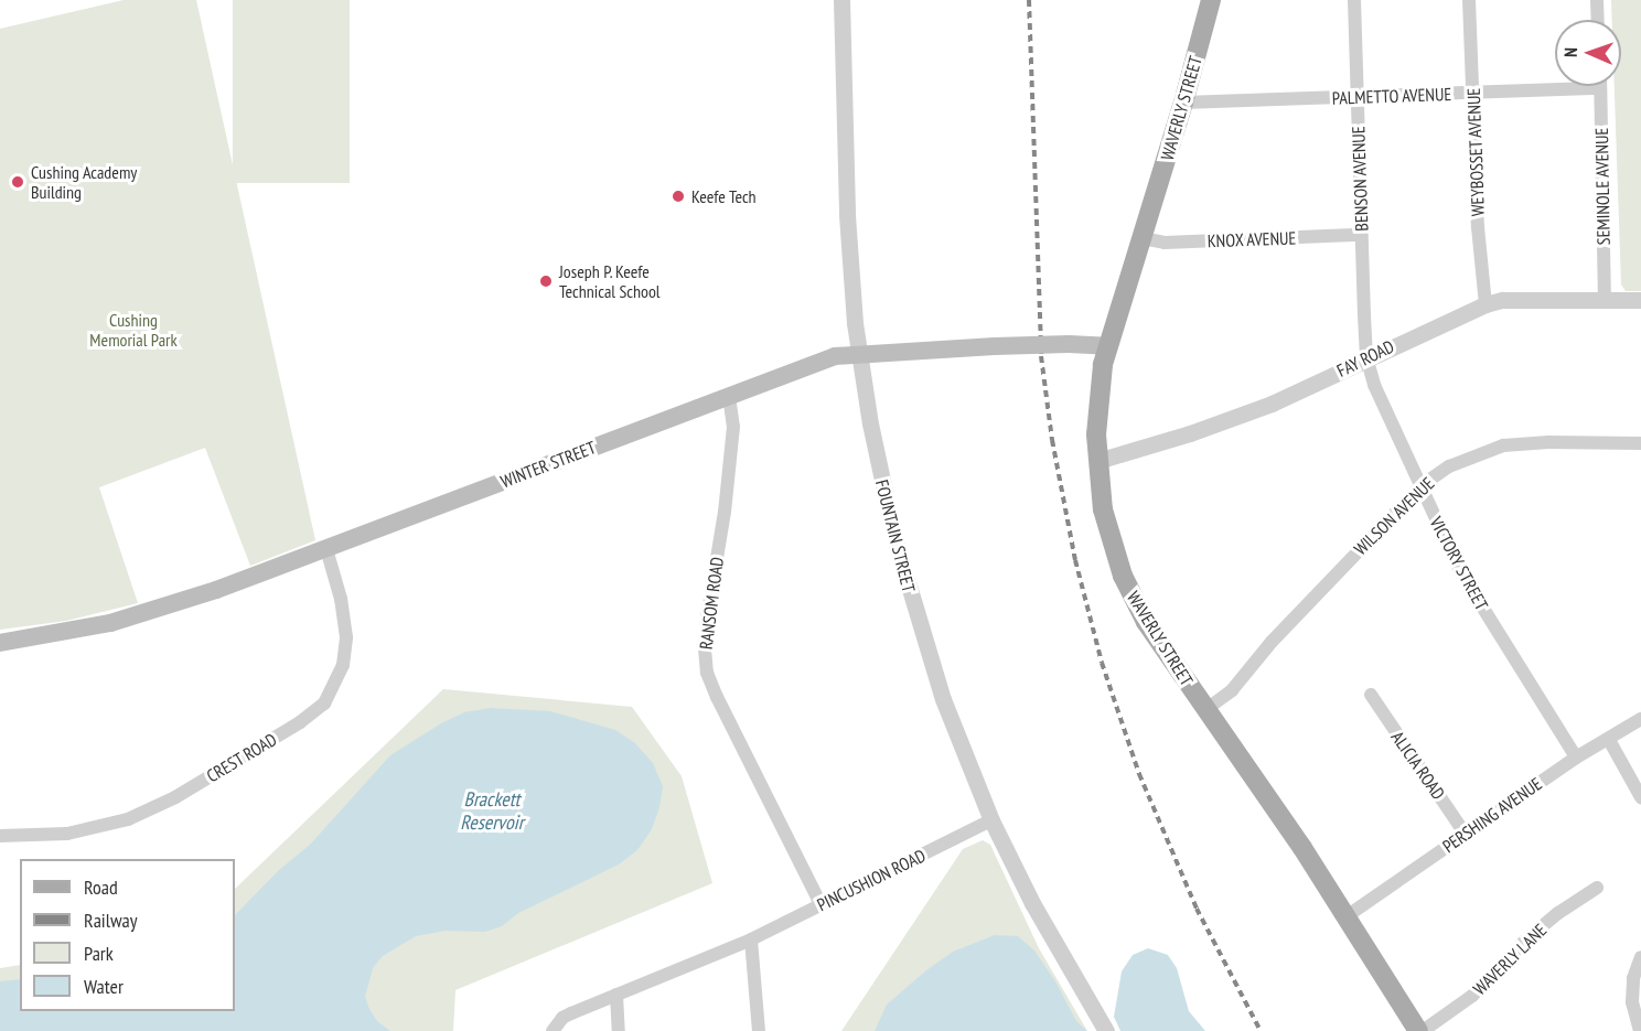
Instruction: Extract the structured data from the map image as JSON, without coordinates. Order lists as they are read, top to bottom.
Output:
{
  "streets": {
    "main road": ["WAVERLY STREET", "WINTER STREET"],
    "street": [
      "PALMETTO AVENUE",
      "WEYBOSSET AVENUE",
      "BENSON AVENUE",
      "SEMINOLE AVENUE",
      "KNOX AVENUE",
      "FAY ROAD",
      "WILSON AVENUE",
      "FOUNTAIN STREET",
      "VICTORY STREET",
      "RANSOM ROAD",
      "CREST ROAD",
      "ALICIA ROAD",
      "PERSHING AVENUE",
      "PINCUSHION ROAD",
      "WAVERLY LANE"
    ]
  },
  "crossings": [
    ["PALMETTO AVENUE", "WAVERLY STREET"],
    ["PALMETTO AVENUE", "WEYBOSSET AVENUE"],
    ["PALMETTO AVENUE", "BENSON AVENUE"],
    ["PALMETTO AVENUE", "SEMINOLE AVENUE"],
    ["WAVERLY STREET", "KNOX AVENUE"],
    ["WAVERLY STREET", "FAY ROAD"],
    ["WAVERLY STREET", "WINTER STREET"],
    ["WAVERLY STREET", "WILSON AVENUE"],
    ["WAVERLY STREET", "PERSHING AVENUE"],
    ["WAVERLY STREET", "WAVERLY LANE"],
    ["WEYBOSSET AVENUE", "FAY ROAD"],
    ["BENSON AVENUE", "KNOX AVENUE"],
    ["BENSON AVENUE", "FAY ROAD"],
    ["BENSON AVENUE", "VICTORY STREET"],
    ["SEMINOLE AVENUE", "FAY ROAD"],
    ["FAY ROAD", "VICTORY STREET"],
    ["WINTER STREET", "FOUNTAIN STREET"],
    ["WINTER STREET", "RANSOM ROAD"],
    ["WINTER STREET", "CREST ROAD"],
    ["WILSON AVENUE", "VICTORY STREET"],
    ["FOUNTAIN STREET", "PINCUSHION ROAD"],
    ["VICTORY STREET", "PERSHING AVENUE"],
    ["RANSOM ROAD", "PINCUSHION ROAD"],
    ["ALICIA ROAD", "PERSHING AVENUE"]
  ],
  "water": ["Brackett Reservoir"],
  "parks": ["Cushing Memorial Park"],
  "places": ["Cushing Academy Building", "Keefe Tech", "Joseph P. Keefe Technical School"],
  "legend": [
    "Road",
    "Railway",
    "Park",
    "Water"
  ],
  "north": "left"
}
